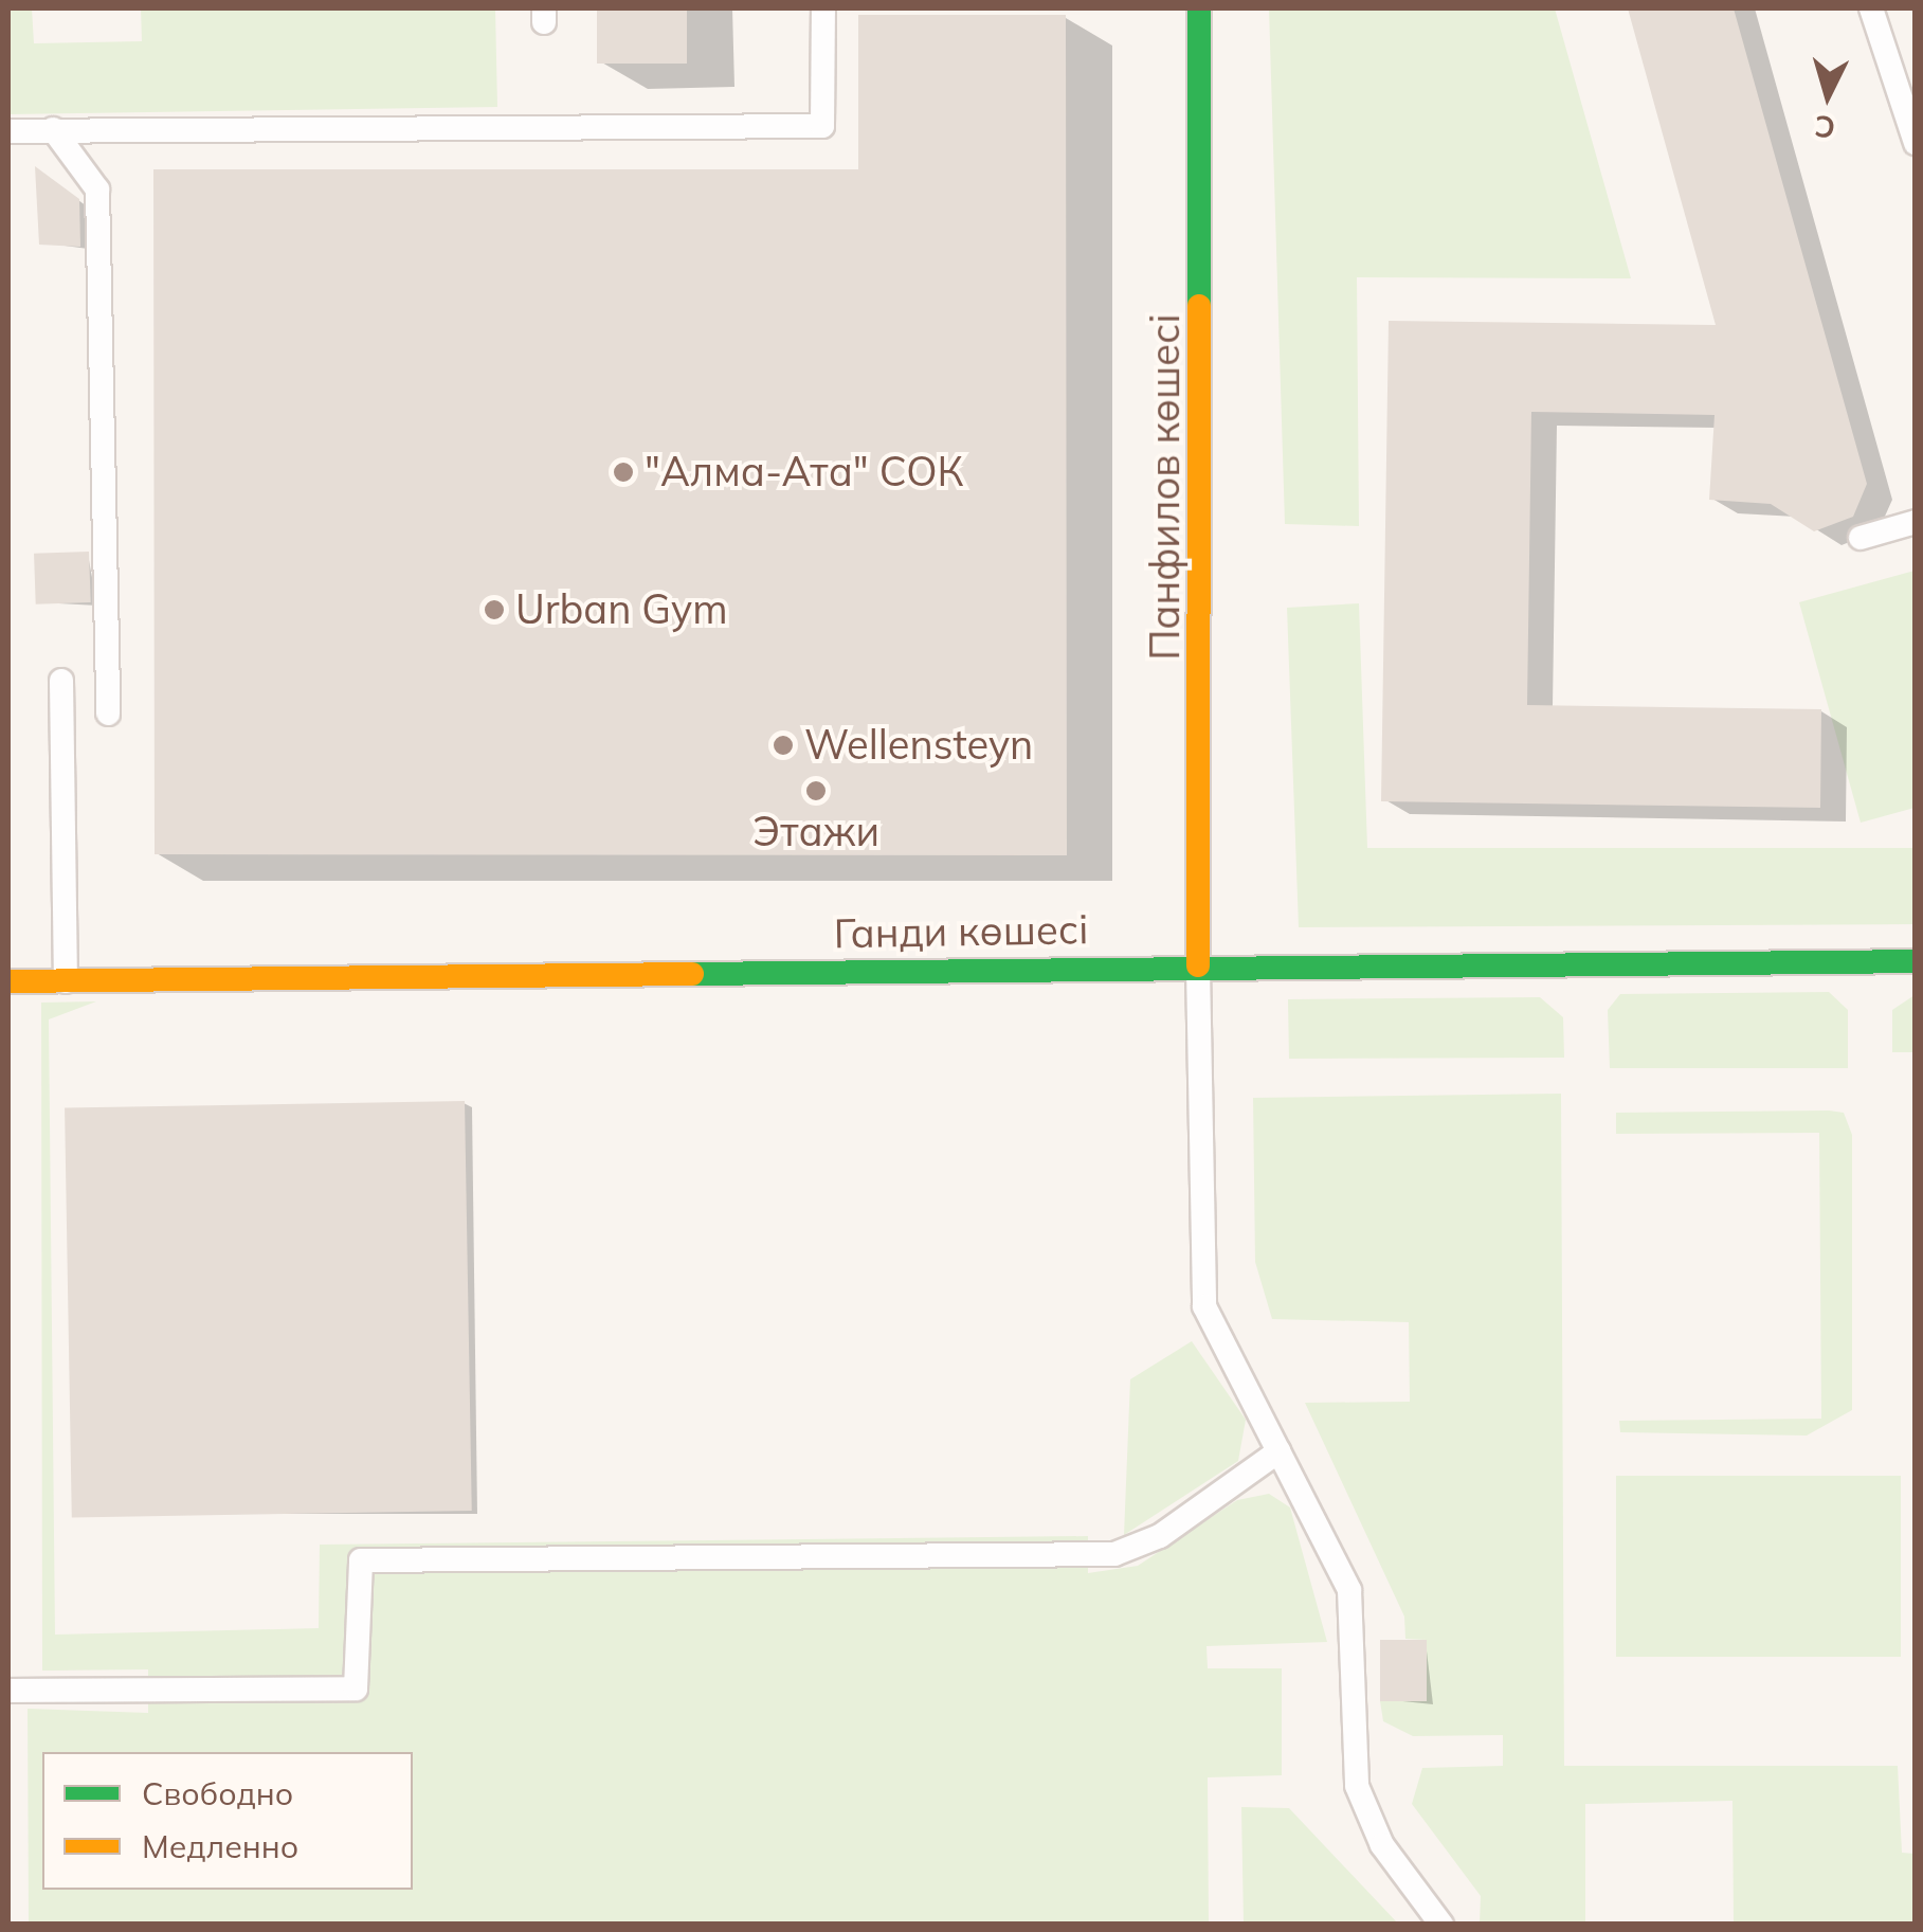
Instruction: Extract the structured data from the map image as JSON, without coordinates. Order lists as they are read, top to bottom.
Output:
{
  "streets": {
    "street": ["Панфилов көшесі", "Ганди көшесі"]
  },
  "crossings": [
    ["Панфилов көшесі", "Ганди көшесі"]
  ],
  "places": [
    "\"Алма-Ата\" СОК",
    "Urban Gym",
    "Wellensteyn",
    "Этажи"
  ],
  "legend": ["Свободно", "Медленно"],
  "north": "bottom"
}
